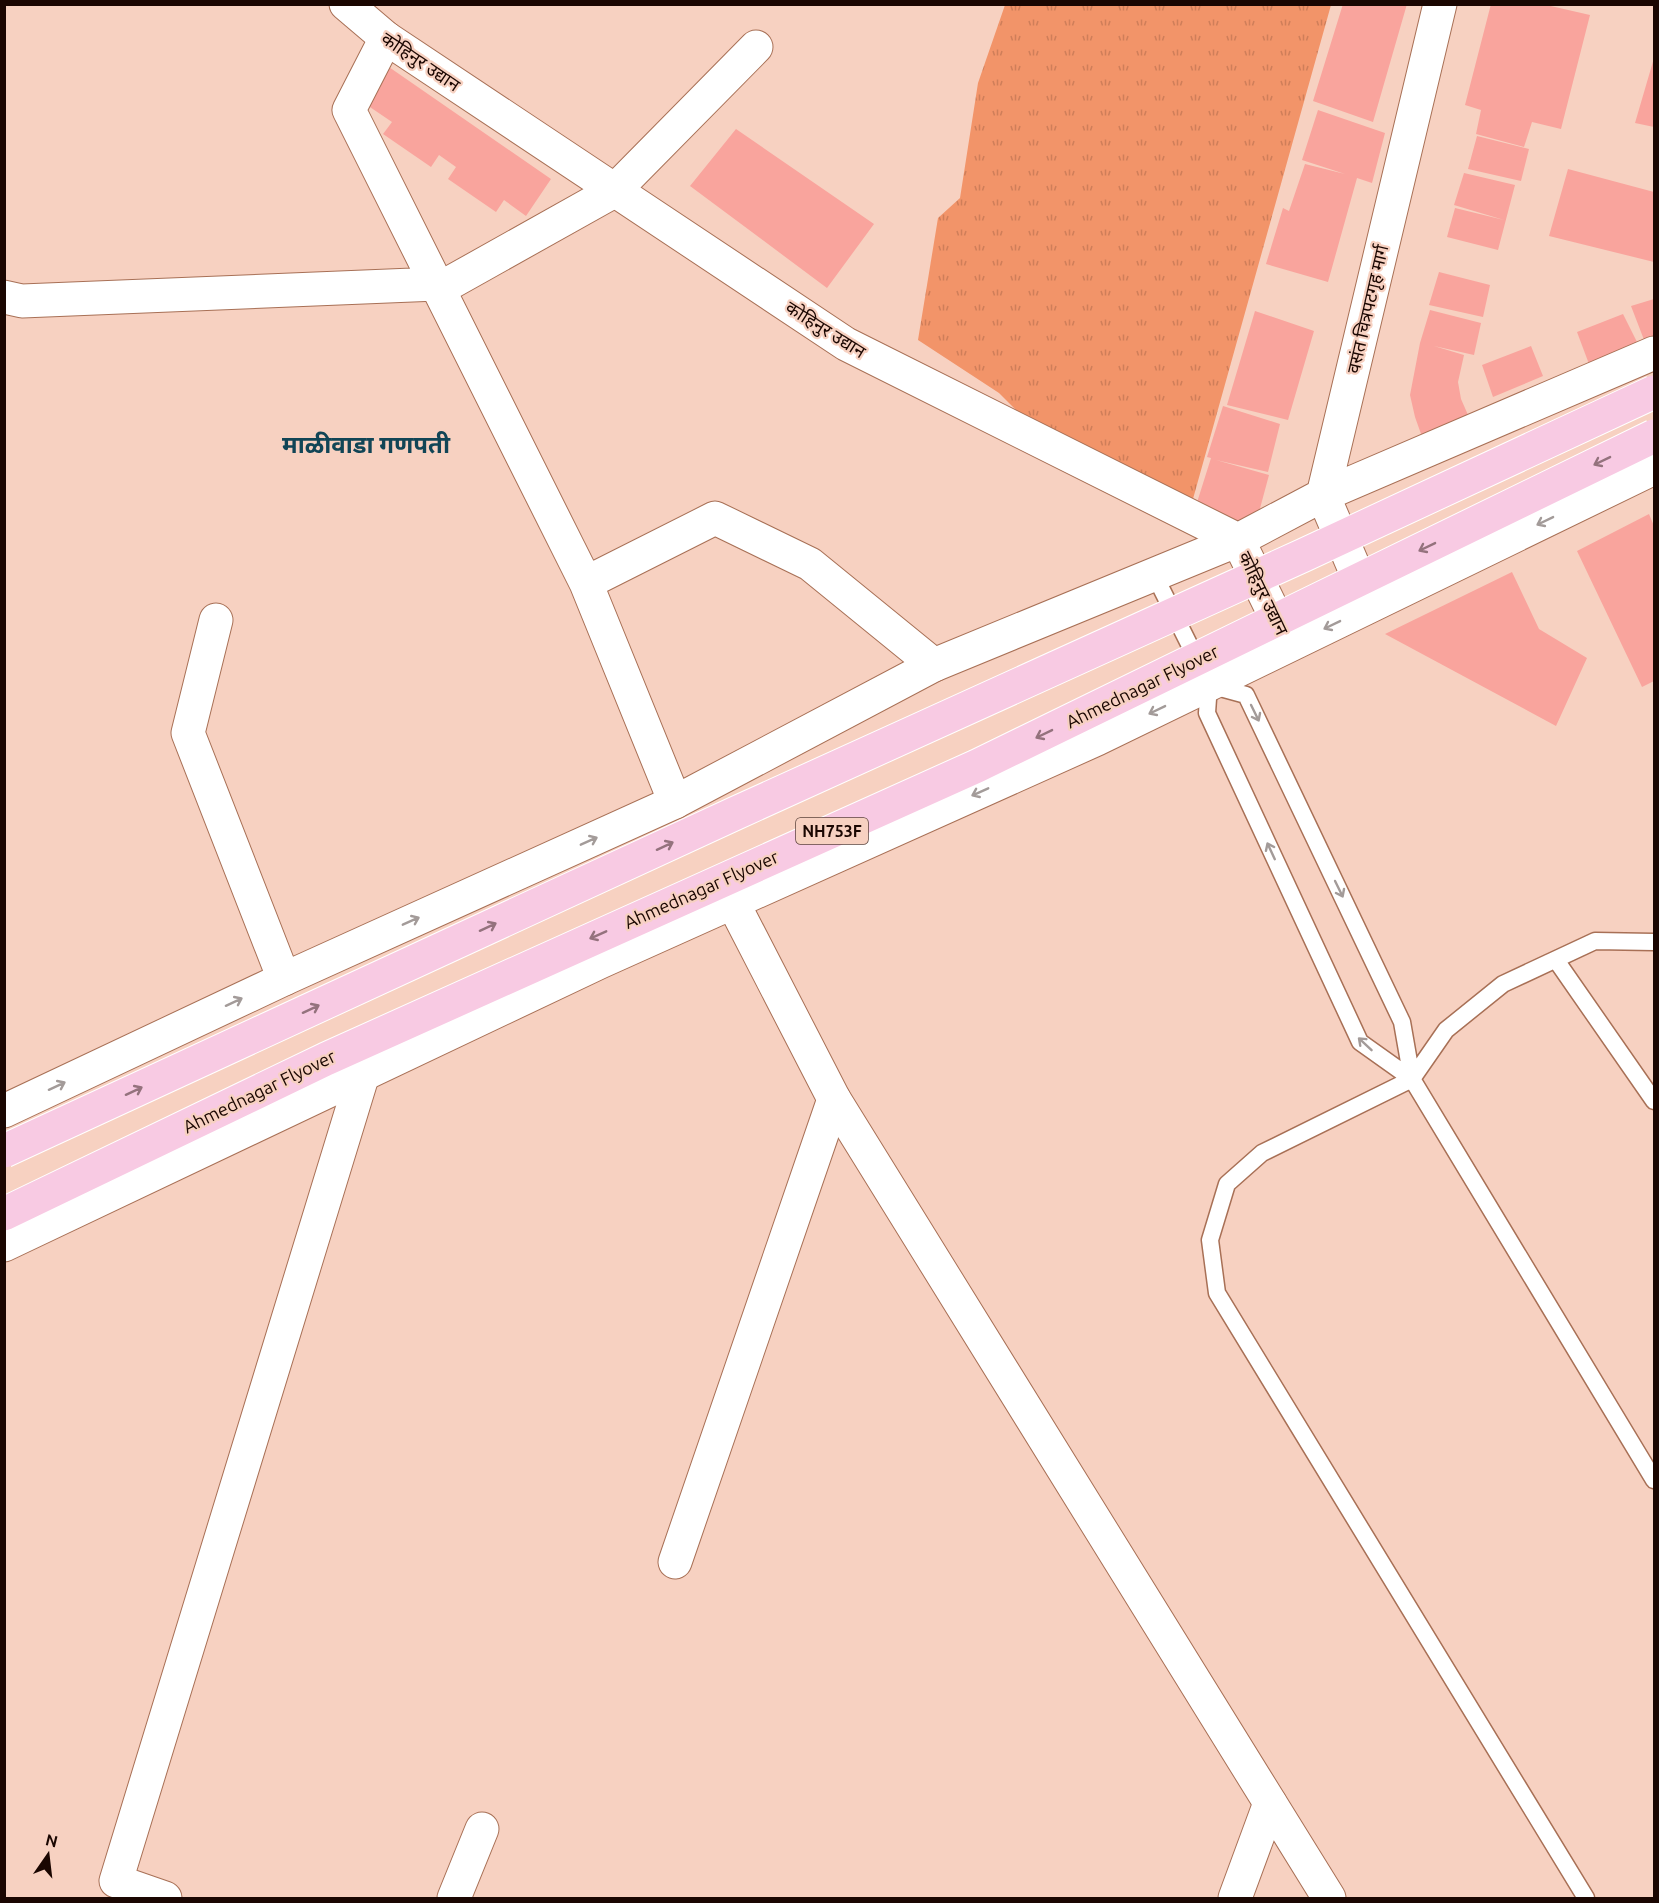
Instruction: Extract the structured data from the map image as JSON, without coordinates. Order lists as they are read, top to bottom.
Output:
{
  "streets": {
    "highway": ["Ahmednagar Flyover", "NH753F"],
    "street": ["कोहिनुर उद्यान", "वसंत चित्रपटगृह मार्ग"]
  },
  "districts": ["माळीवाडा गणपती"],
  "north": "top"
}
